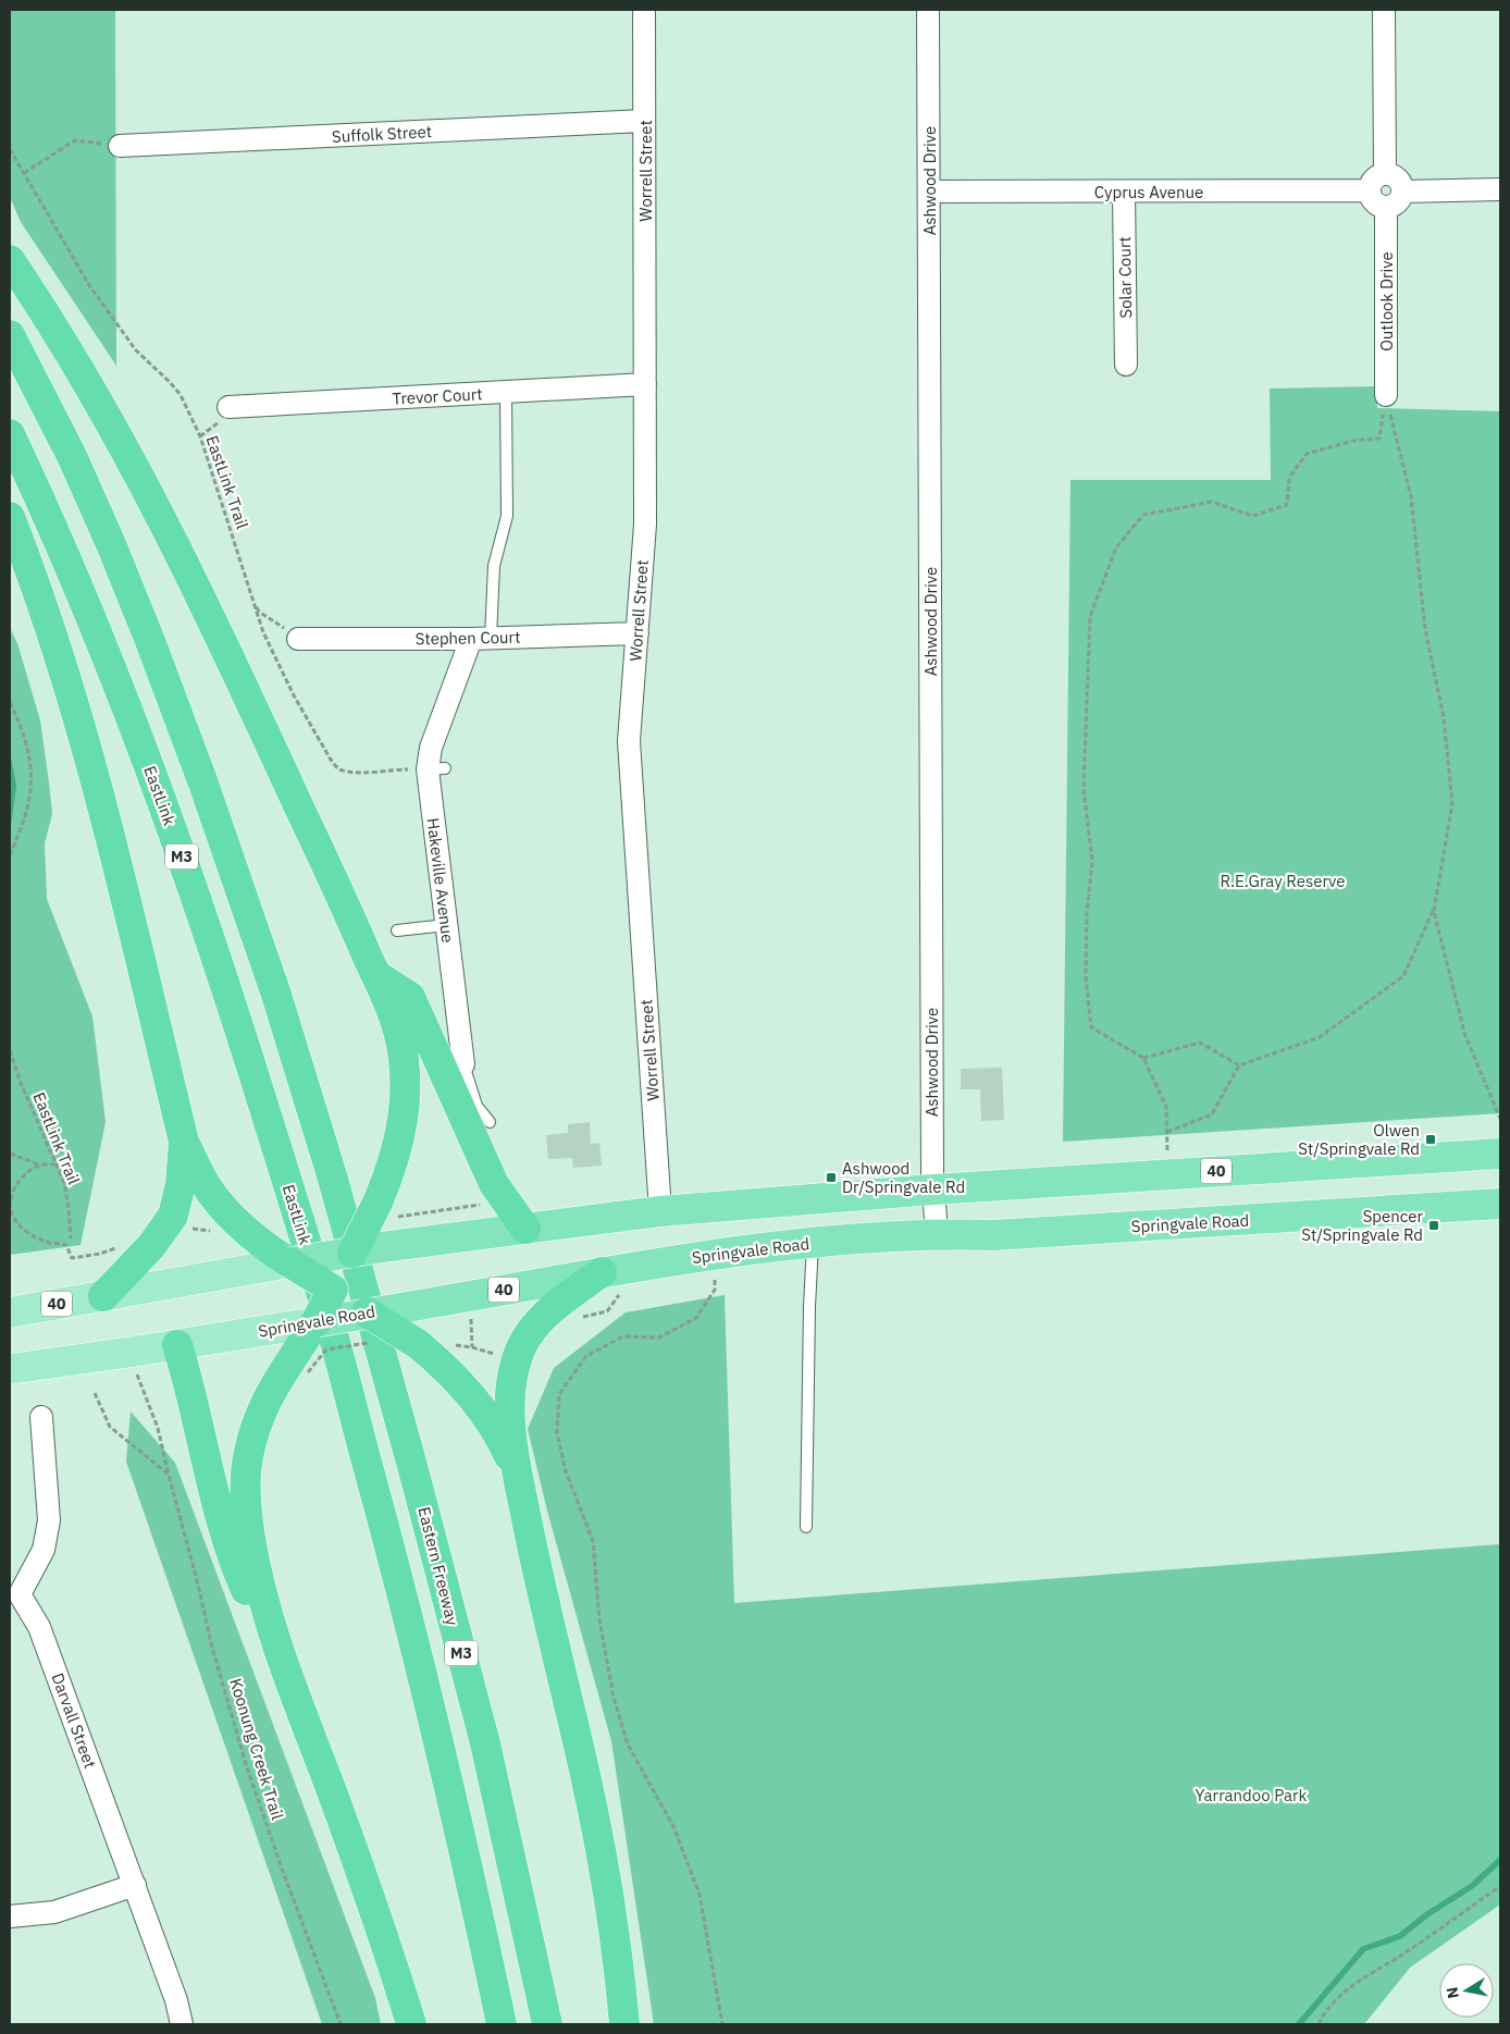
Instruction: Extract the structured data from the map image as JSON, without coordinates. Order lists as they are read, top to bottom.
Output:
{
  "streets": {
    "highway": [
      "EastLink",
      "M3",
      "40",
      "Springvale Road",
      "Eastern Freeway"
    ],
    "street": [
      "Suffolk Street",
      "Worrell Street",
      "Ashwood Drive",
      "Cyprus Avenue",
      "Solar Court",
      "Outlook Drive",
      "Trevor Court",
      "Stephen Court",
      "Hakeville Avenue",
      "Darvall Street"
    ],
    "path": ["EastLink Trail", "Koonung Creek Trail"]
  },
  "crossings": [
    ["Suffolk Street", "Worrell Street"],
    ["Worrell Street", "Trevor Court"],
    ["Worrell Street", "Stephen Court"],
    ["Worrell Street", "40"],
    ["Ashwood Drive", "Cyprus Avenue"],
    ["Ashwood Drive", "40"],
    ["Ashwood Drive", "Springvale Road"],
    ["Cyprus Avenue", "Solar Court"],
    ["Cyprus Avenue", "Outlook Drive"],
    ["EastLink Trail", "Hakeville Avenue"],
    ["Stephen Court", "Hakeville Avenue"],
    ["EastLink", "M3"],
    ["Springvale Road", "Koonung Creek Trail"]
  ],
  "parks": ["R.E.Gray Reserve", "Yarrandoo Park"],
  "places": {
    "transit": ["Olwen St/Springvale Rd", "Ashwood Dr/Springvale Rd", "Spencer St/Springvale Rd"]
  },
  "north": "left"
}
